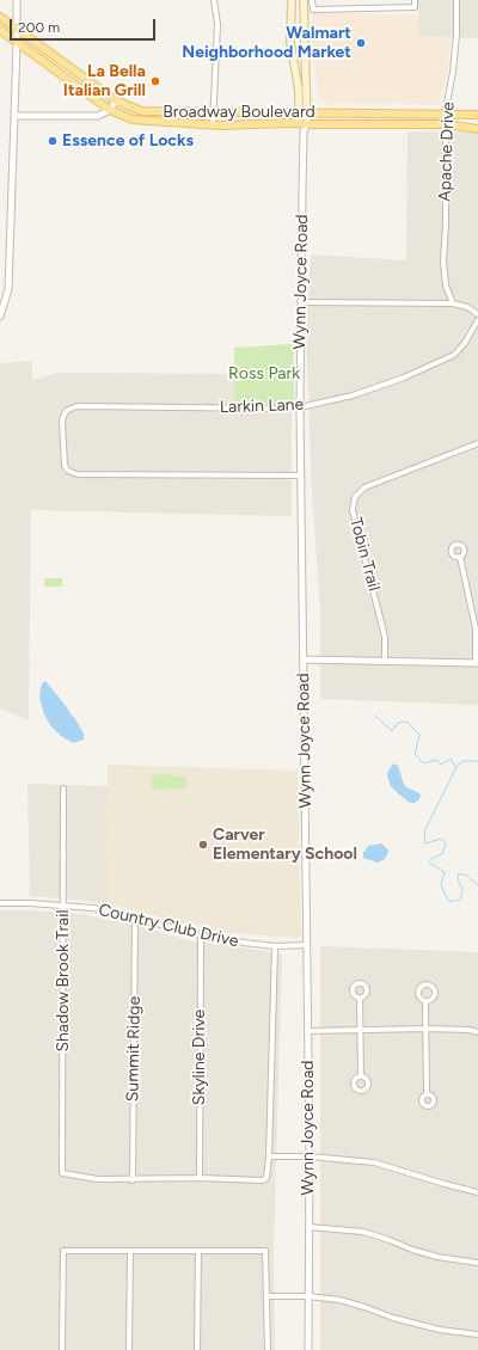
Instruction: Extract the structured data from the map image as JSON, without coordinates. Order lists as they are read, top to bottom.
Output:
{
  "streets": {
    "main road": ["Broadway Boulevard", "Wynn Joyce Road"],
    "street": [
      "Apache Drive",
      "Larkin Lane",
      "Tobin Trail",
      "Country Club Drive",
      "Shadow Brook Trail",
      "Summit Ridge",
      "Skyline Drive"
    ]
  },
  "crossings": [
    ["Broadway Boulevard", "Apache Drive"],
    ["Broadway Boulevard", "Wynn Joyce Road"],
    ["Wynn Joyce Road", "Larkin Lane"],
    ["Wynn Joyce Road", "Country Club Drive"],
    ["Country Club Drive", "Shadow Brook Trail"],
    ["Country Club Drive", "Summit Ridge"],
    ["Country Club Drive", "Skyline Drive"],
    ["Shadow Brook Trail", "Summit Ridge"]
  ],
  "parks": ["Ross Park"],
  "places": [
    "Walmart Neighborhood Market",
    "La Bella Italian Grill",
    "Essence of Locks",
    "Carver Elementary School"
  ],
  "scale_bar": "200 m"
}
